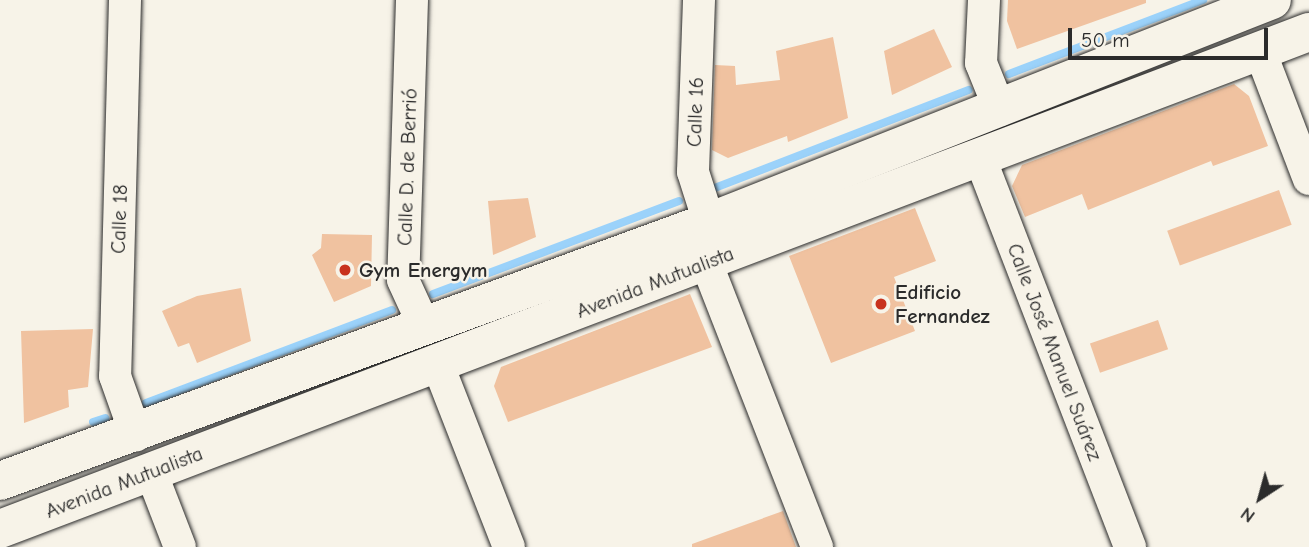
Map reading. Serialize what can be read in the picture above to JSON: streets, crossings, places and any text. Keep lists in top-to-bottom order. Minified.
{"streets":{"main road":["Avenida Mutualista"],"street":["Calle 16","Calle D. de Berrió","Calle 18","Calle José Manuel Suárez"]},"crossings":[["Calle 16","Avenida Mutualista"],["Calle D. de Berrió","Avenida Mutualista"],["Calle 18","Avenida Mutualista"],["Avenida Mutualista","Calle José Manuel Suárez"]],"places":["Gym Energym","Edificio Fernandez"],"scale_bar":"50 m","north":"bottom left"}
